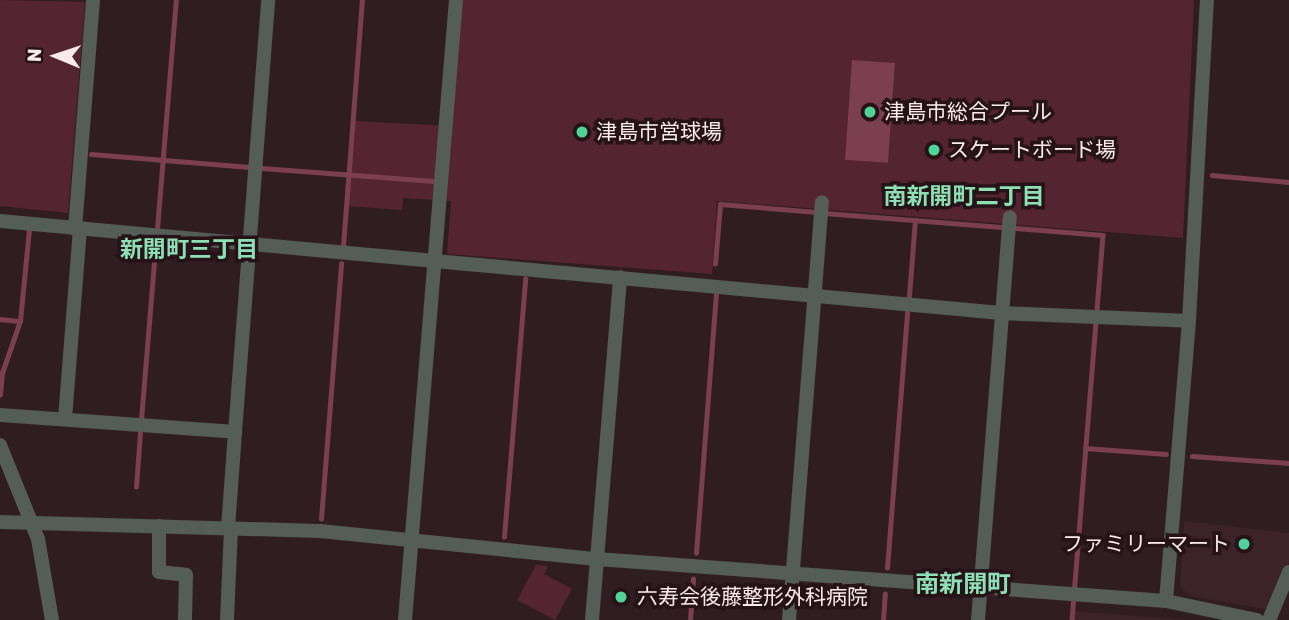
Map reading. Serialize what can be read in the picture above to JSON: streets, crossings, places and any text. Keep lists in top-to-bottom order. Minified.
{"districts":["南新開町二丁目","新開町三丁目","南新開町"],"places":["津島市総合プール","津島市営球場","スケートボード場","ファミリーマート","六寿会後藤整形外科病院"],"north":"left"}
